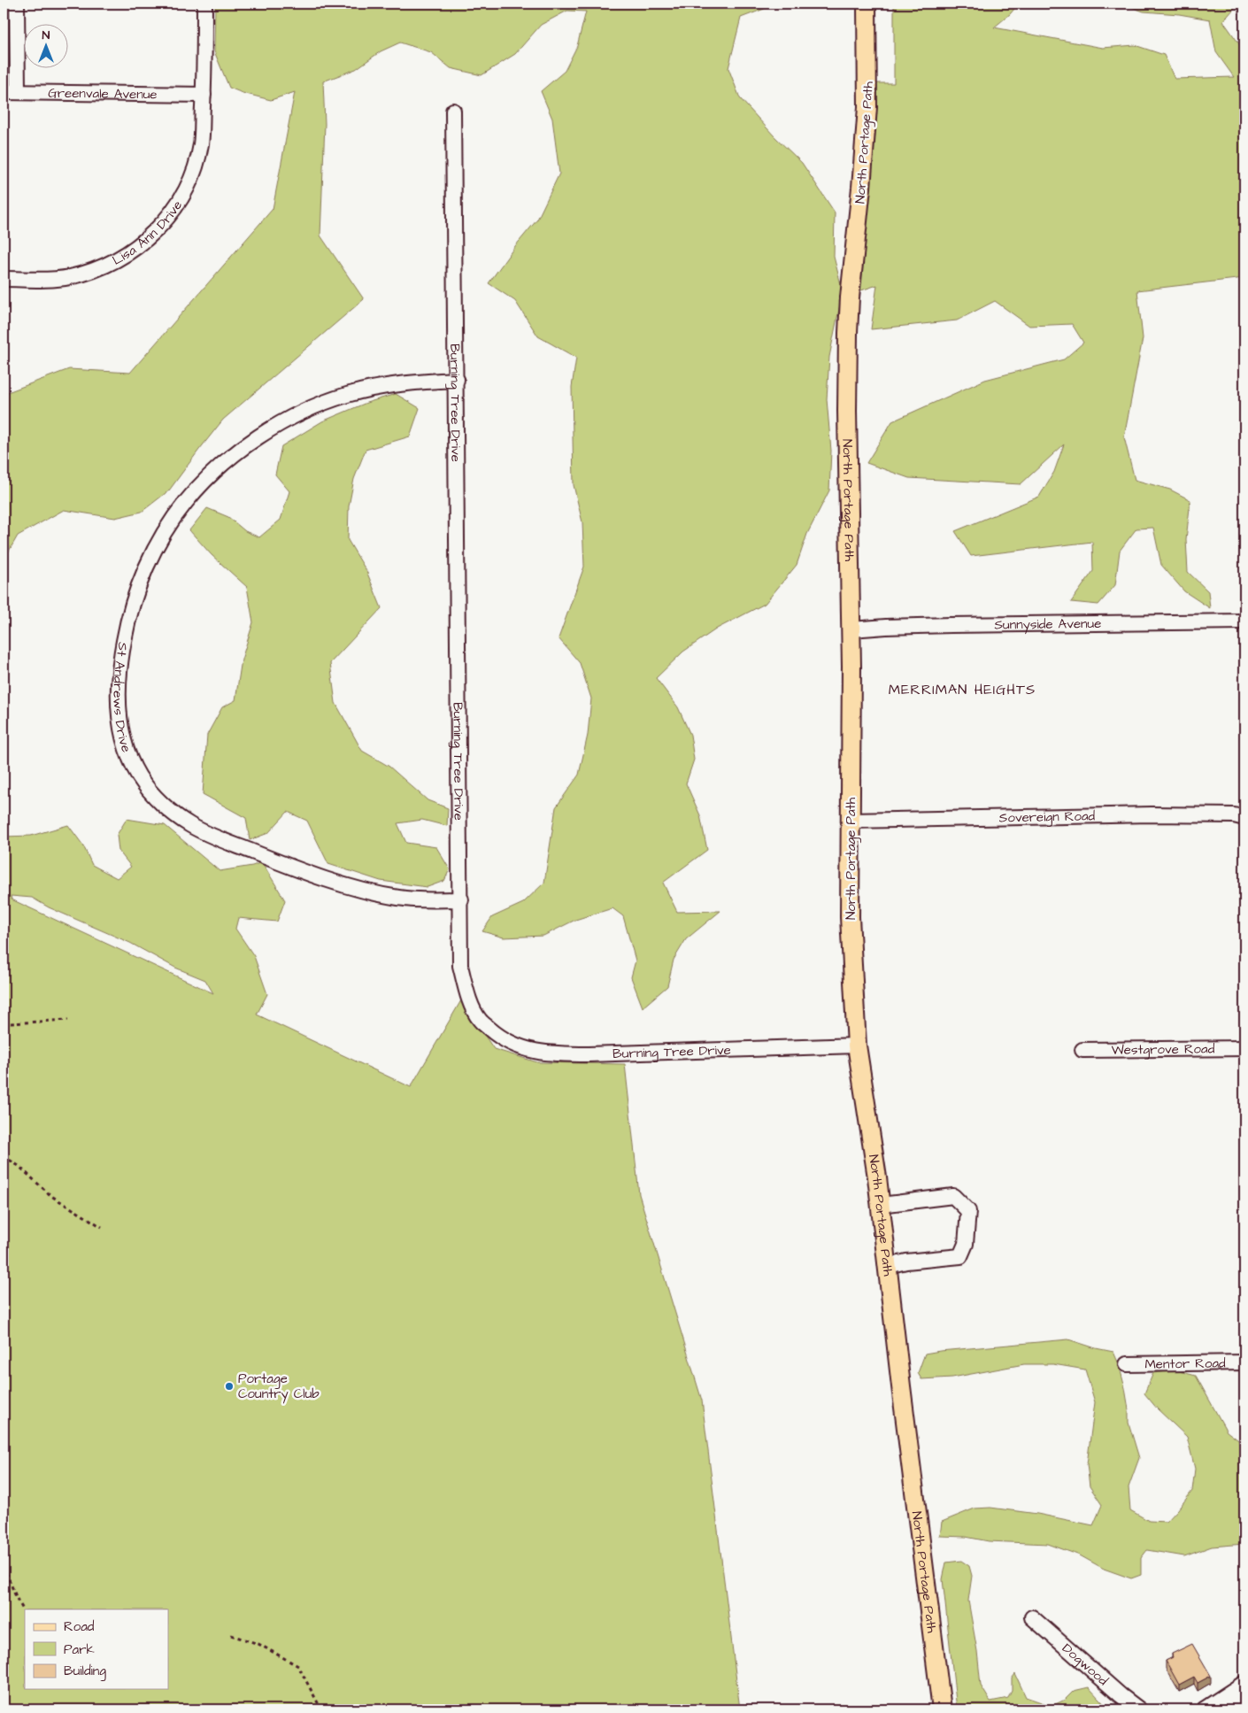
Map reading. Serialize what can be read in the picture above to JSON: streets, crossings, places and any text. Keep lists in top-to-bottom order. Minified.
{"streets":{"main road":["North Portage Path"],"street":["Greenvale Avenue","Lisa Ann Drive","Burning Tree Drive","Sunnyside Avenue","St Andrews Drive","Sovereign Road","Westgrove Road","Mentor Road","Dogwood"]},"crossings":[["Greenvale Avenue","Lisa Ann Drive"],["North Portage Path","Burning Tree Drive"],["North Portage Path","Sunnyside Avenue"],["North Portage Path","Sovereign Road"],["Burning Tree Drive","St Andrews Drive"]],"districts":["MERRIMAN HEIGHTS"],"places":["Portage Country Club"],"legend":["Road","Park","Building"],"north":"top"}
